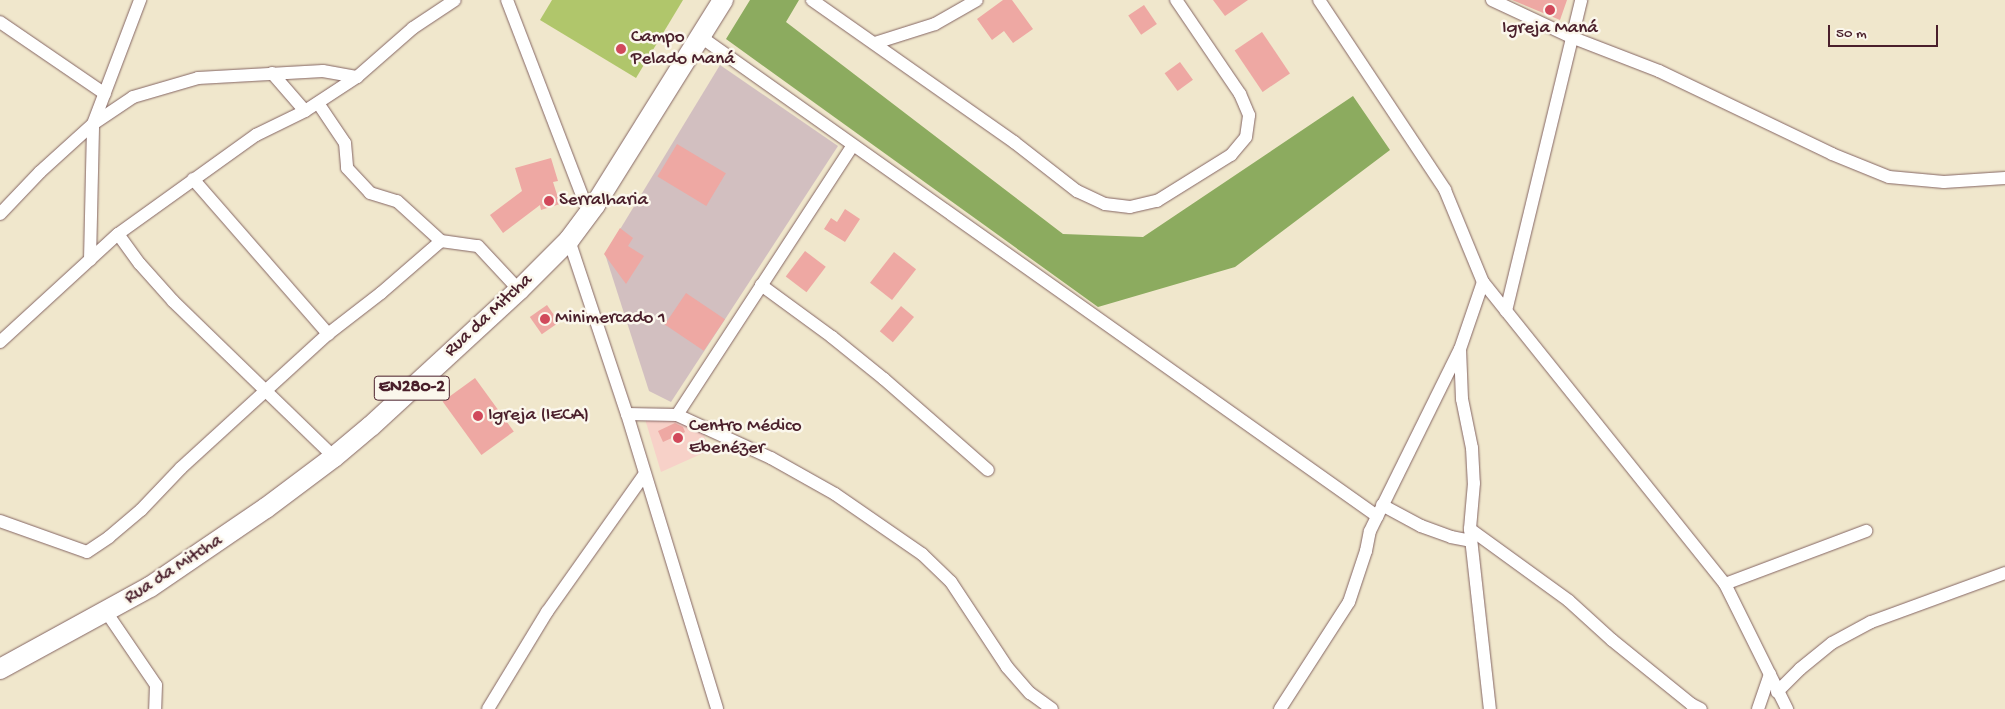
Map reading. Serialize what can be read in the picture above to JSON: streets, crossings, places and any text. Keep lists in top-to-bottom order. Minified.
{"streets":{"main road":["Rua da Mitcha","EN280-2"]},"places":["Igreja Maná","Campo Pelado Maná","Serralharia","Minimercado 1","Igreja (IECA)","Centro Médico Ebenézer"],"scale_bar":"50 m"}
